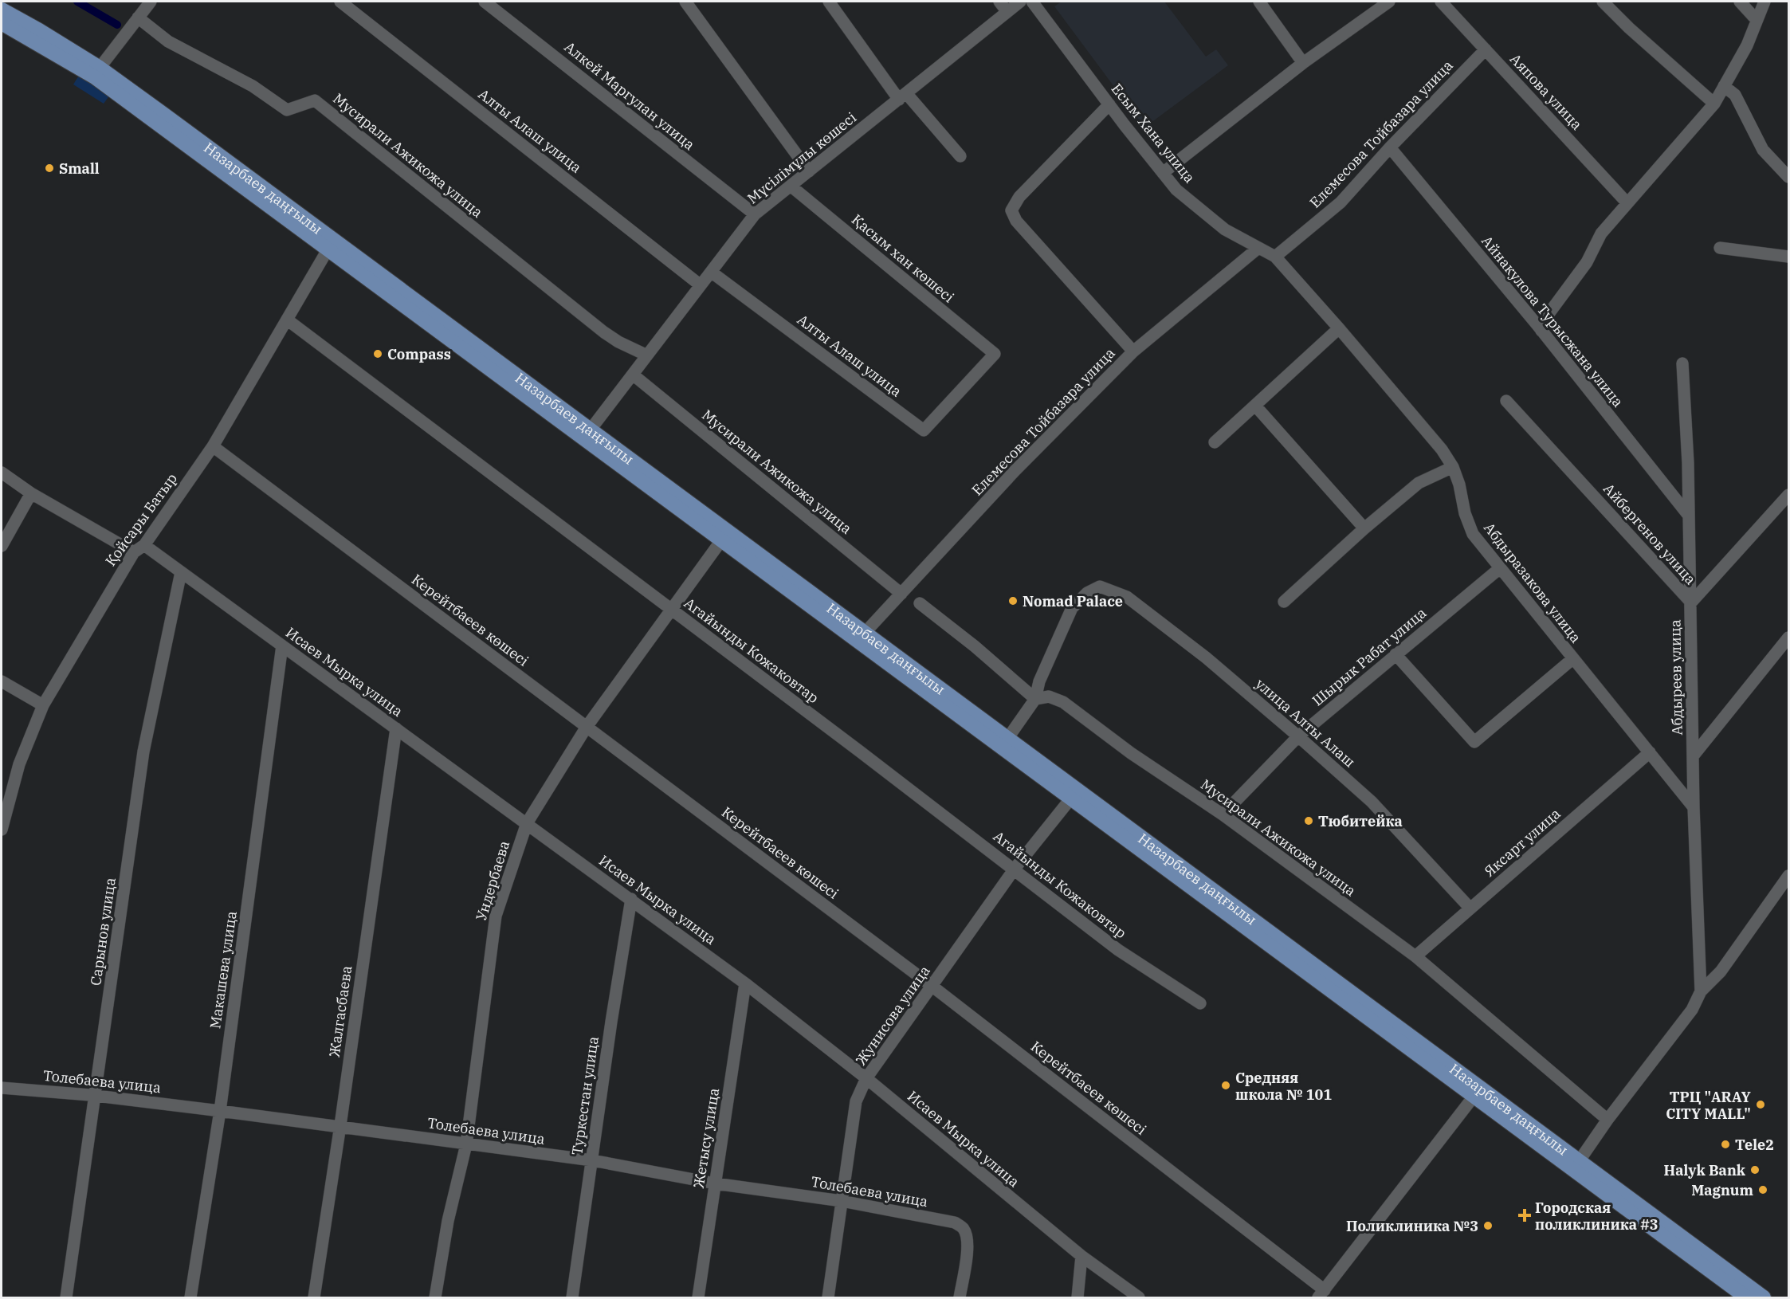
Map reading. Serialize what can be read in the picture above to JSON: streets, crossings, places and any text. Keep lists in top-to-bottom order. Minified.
{"streets":{"main road":["Назарбаев даңғылы"],"street":["Аяпова улица","Алкей Маргулан улица","Алты Алаш улица","Есым Хана улица","Елемесова Тойбазара улица","Мусирали Ажикожа улица","Мүсілімұлы көшесі","Қасым хан көшесі","Айнакулова Турысжана улица","Қойсары Батыр","Айбергенов улица","Абдыразакова улица","Керейтбаеев көшесі","Агайынды Кожаковтар","Шырык Рабат улица","Исаев Мырка улица","Абдыреев улица","улица Алты Алаш","Яксарт улица","Ундербаева","Сарынов улица","Макашева улица","Жалгасбаева","Жунисова улица","Толебаева улица","Туркестан улица","Жетысу улица"]},"crossings":[["Аяпова улица","Елемесова Тойбазара улица"],["Алкей Маргулан улица","Мүсілімұлы көшесі"],["Алты Алаш улица","Мүсілімұлы көшесі"],["Алты Алаш улица","Қасым хан көшесі"],["Есым Хана улица","Елемесова Тойбазара улица"],["Есым Хана улица","Абдыразакова улица"],["Елемесова Тойбазара улица","Мусирали Ажикожа улица"],["Елемесова Тойбазара улица","Назарбаев даңғылы"],["Елемесова Тойбазара улица","Айнакулова Турысжана улица"],["Елемесова Тойбазара улица","Абдыразакова улица"],["Мусирали Ажикожа улица","Мүсілімұлы көшесі"],["Мусирали Ажикожа улица","Шырык Рабат улица"],["Мусирали Ажикожа улица","улица Алты Алаш"],["Мусирали Ажикожа улица","Яксарт улица"],["Мүсілімұлы көшесі","Назарбаев даңғылы"],["Мүсілімұлы көшесі","Қасым хан көшесі"],["Назарбаев даңғылы","Қойсары Батыр"],["Назарбаев даңғылы","Ундербаева"],["Назарбаев даңғылы","Жунисова улица"],["Айнакулова Турысжана улица","Абдыреев улица"],["Қойсары Батыр","Керейтбаеев көшесі"],["Қойсары Батыр","Агайынды Кожаковтар"],["Қойсары Батыр","Исаев Мырка улица"],["Айбергенов улица","Абдыреев улица"],["Абдыразакова улица","Шырык Рабат улица"],["Абдыразакова улица","Абдыреев улица"],["Абдыразакова улица","Яксарт улица"],["Керейтбаеев көшесі","Ундербаева"],["Керейтбаеев көшесі","Жунисова улица"],["Агайынды Кожаковтар","Ундербаева"],["Агайынды Кожаковтар","Жунисова улица"],["Шырык Рабат улица","улица Алты Алаш"],["Исаев Мырка улица","Ундербаева"],["Исаев Мырка улица","Сарынов улица"],["Исаев Мырка улица","Макашева улица"],["Исаев Мырка улица","Жалгасбаева"],["Исаев Мырка улица","Жунисова улица"],["Исаев Мырка улица","Туркестан улица"],["Исаев Мырка улица","Жетысу улица"],["улица Алты Алаш","Яксарт улица"],["Ундербаева","Толебаева улица"],["Сарынов улица","Толебаева улица"],["Макашева улица","Толебаева улица"],["Жалгасбаева","Толебаева улица"],["Жунисова улица","Толебаева улица"],["Толебаева улица","Туркестан улица"],["Толебаева улица","Жетысу улица"]],"places":{"other":["Small","Compass","Nomad Palace","Тюбитейка","Средняя школа № 101","ТРЦ \"ARAY CITY MALL\"","Tele2","Halyk Bank","Magnum","Поликлиника №3"],"health":["Городская поликлиника #3"]}}
